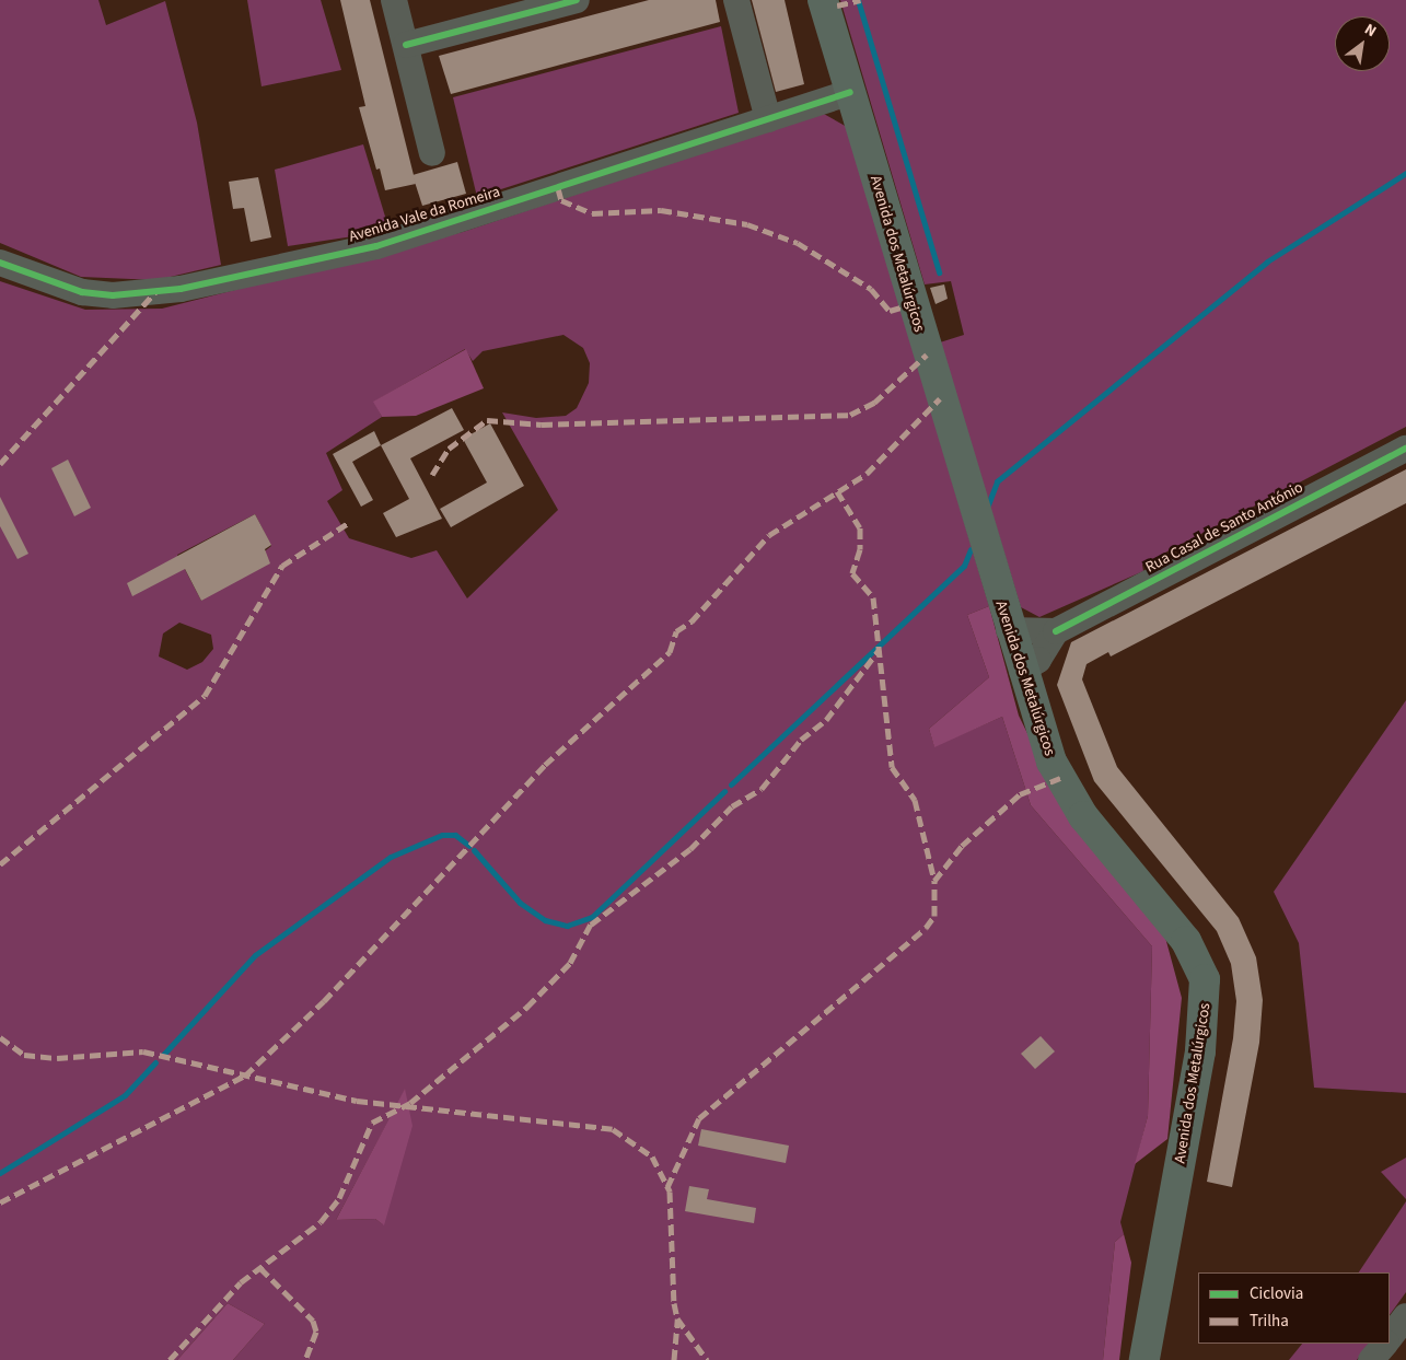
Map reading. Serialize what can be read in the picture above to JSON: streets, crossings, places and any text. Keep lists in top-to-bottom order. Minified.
{"streets":{"main road":["Avenida dos Metalúrgicos"],"street":["Avenida Vale da Romeira","Rua Casal de Santo António"]},"crossings":[["Avenida Vale da Romeira","Avenida dos Metalúrgicos"],["Avenida dos Metalúrgicos","Rua Casal de Santo António"]],"legend":["Ciclovia","Trilha"],"north":"top right"}
